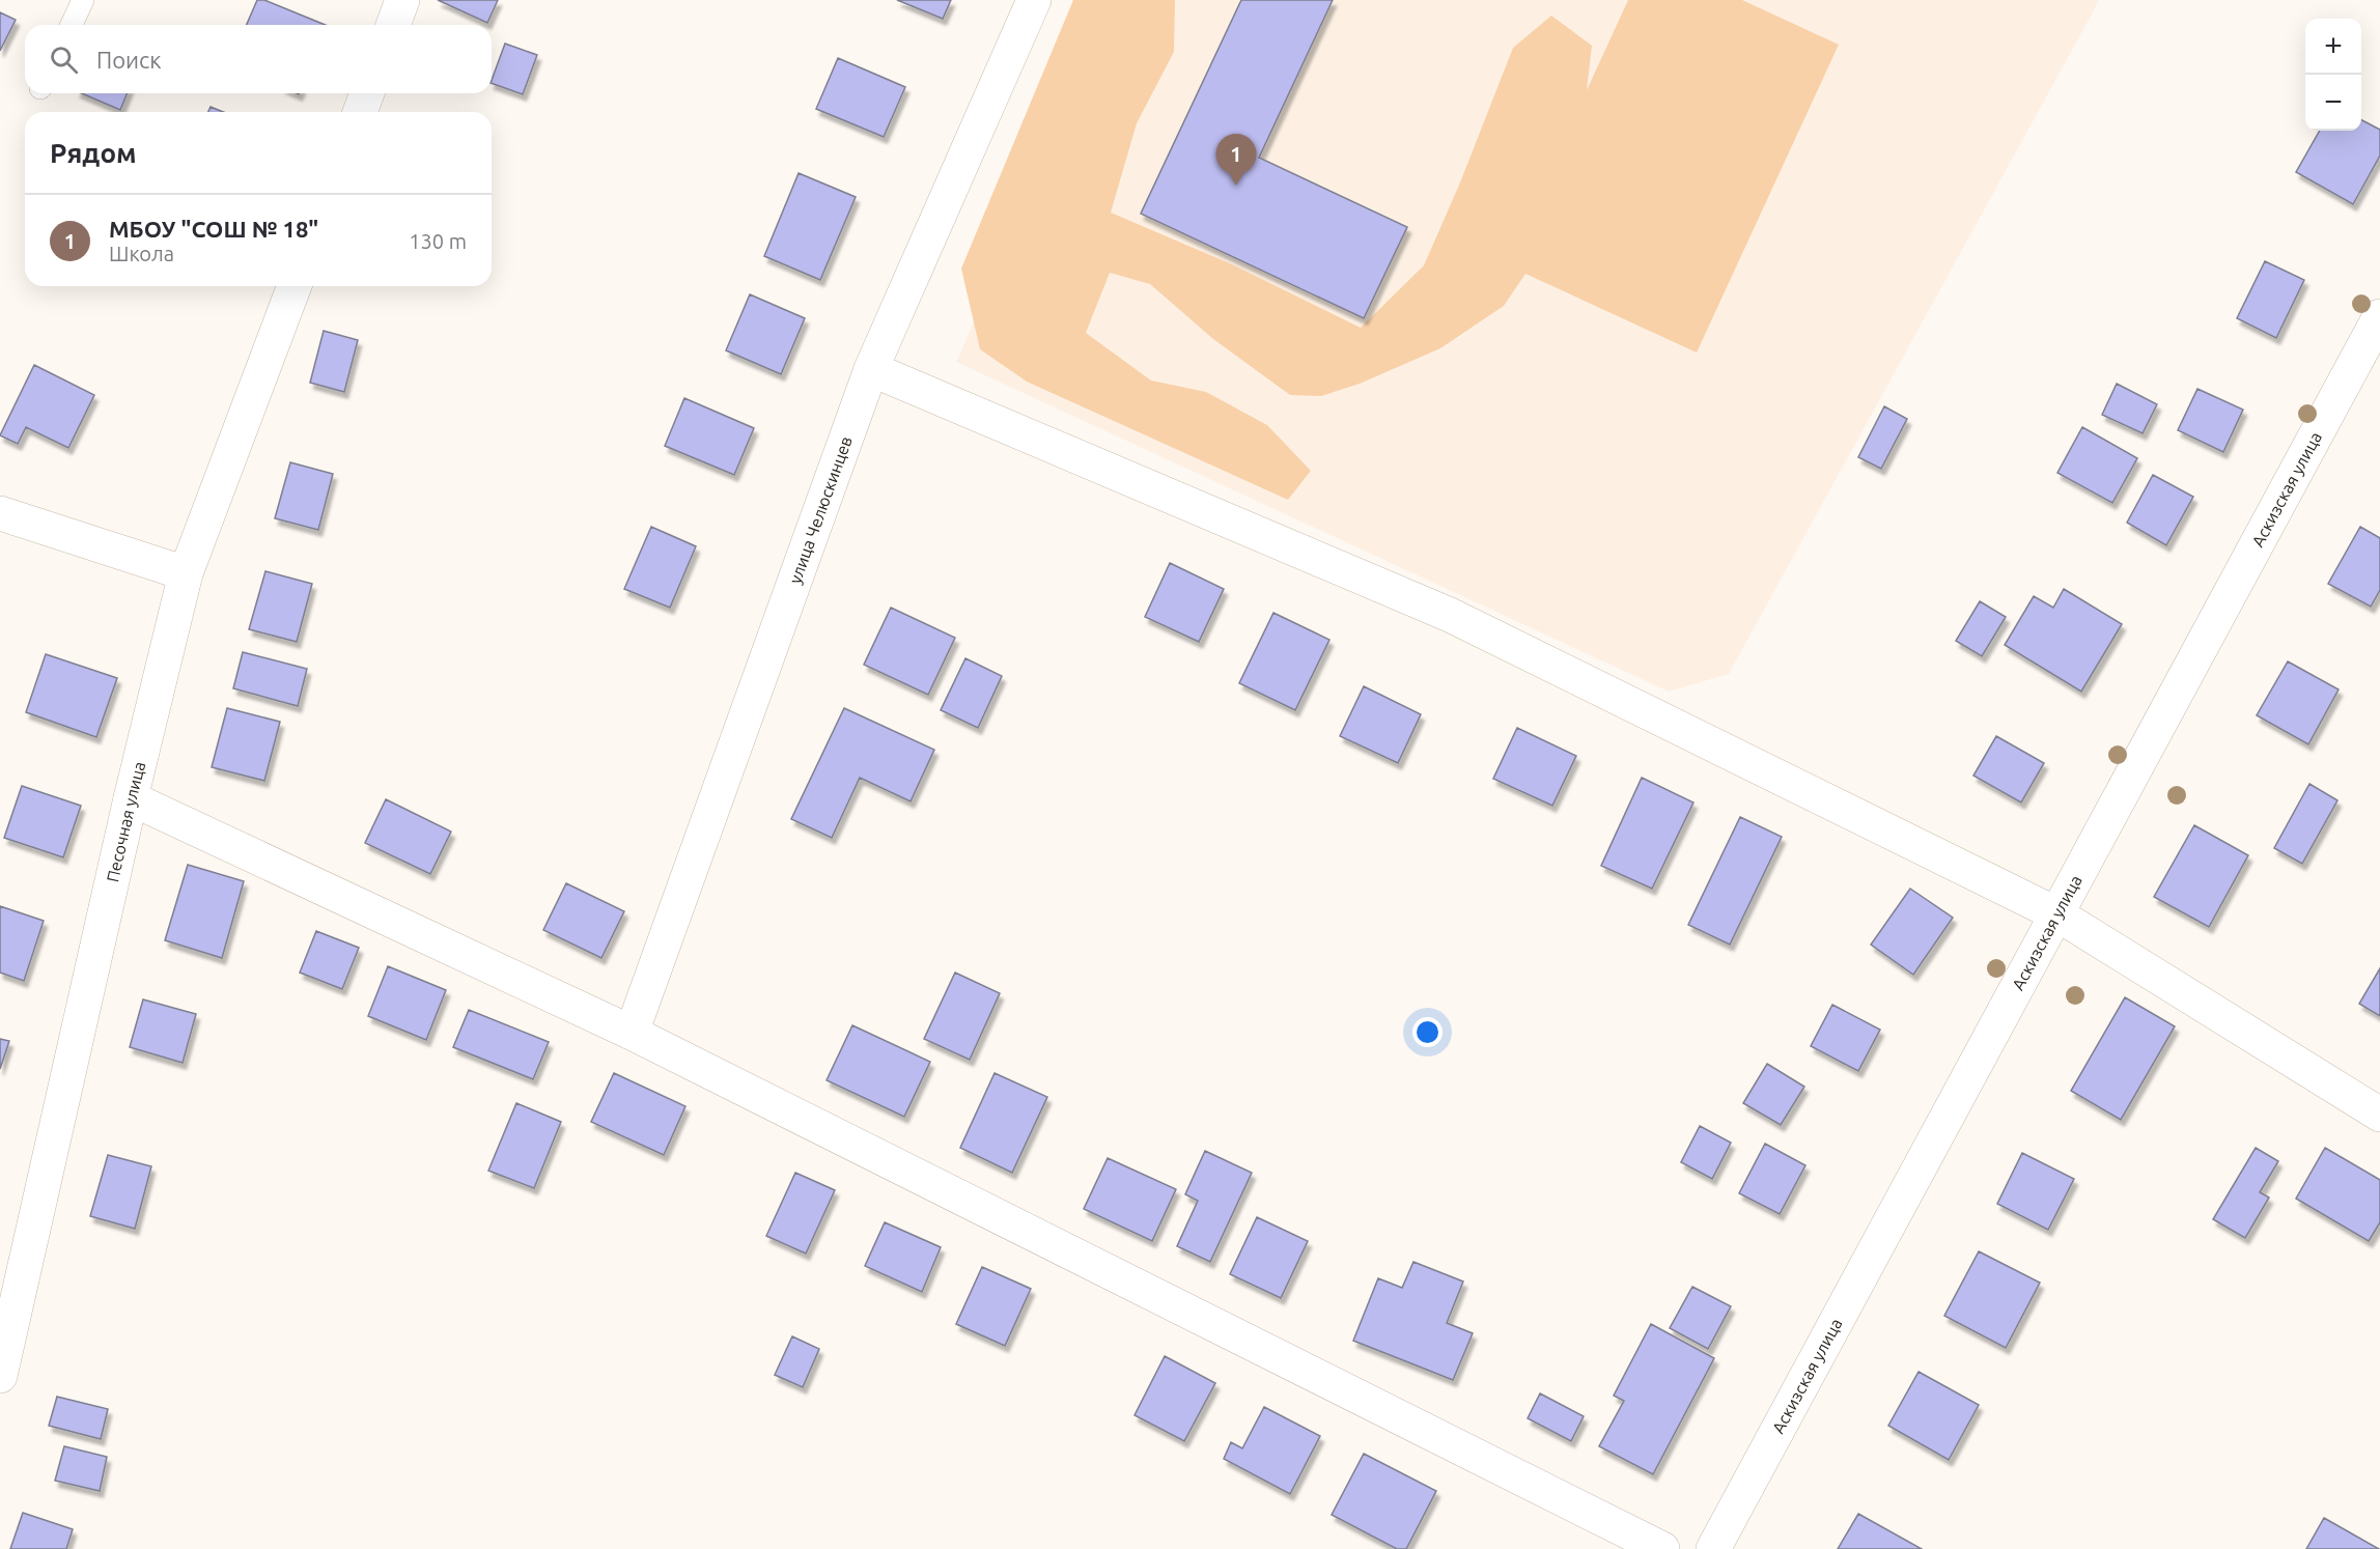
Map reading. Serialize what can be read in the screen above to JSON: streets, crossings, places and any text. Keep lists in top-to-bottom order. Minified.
{"streets":{"street":["Аскизская улица","улица Челюскинцев","Песочная улица"]},"page":{"map_buttons":["+","−"],"search":"Поиск","heading":"Рядом","pins":"1","list":[{"mark":"1","name":"МБОУ \"СОШ № 18\"","note":"Школа","value":"130 m"}]}}
